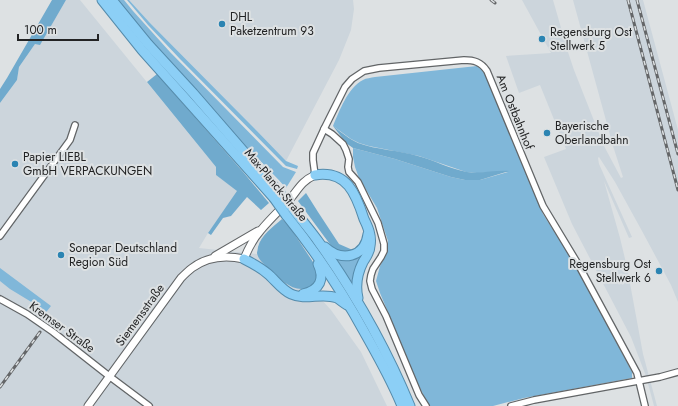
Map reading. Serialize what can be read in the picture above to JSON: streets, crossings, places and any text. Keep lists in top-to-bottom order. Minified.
{"streets":{"highway":["Max-Planck-Straße"],"street":["Am Ostbahnhof","Siemensstraße","Kremser Straße"]},"crossings":[["Siemensstraße","Kremser Straße"]],"places":["DHL Paketzentrum 93","Regensburg Ost Stellwerk 5","Bayerische Oberlandbahn","Papier LIEBL GmbH VERPACKUNGEN","Sonepar Deutschland Region Süd","Regensburg Ost Stellwerk 6"],"scale_bar":"100 m"}
